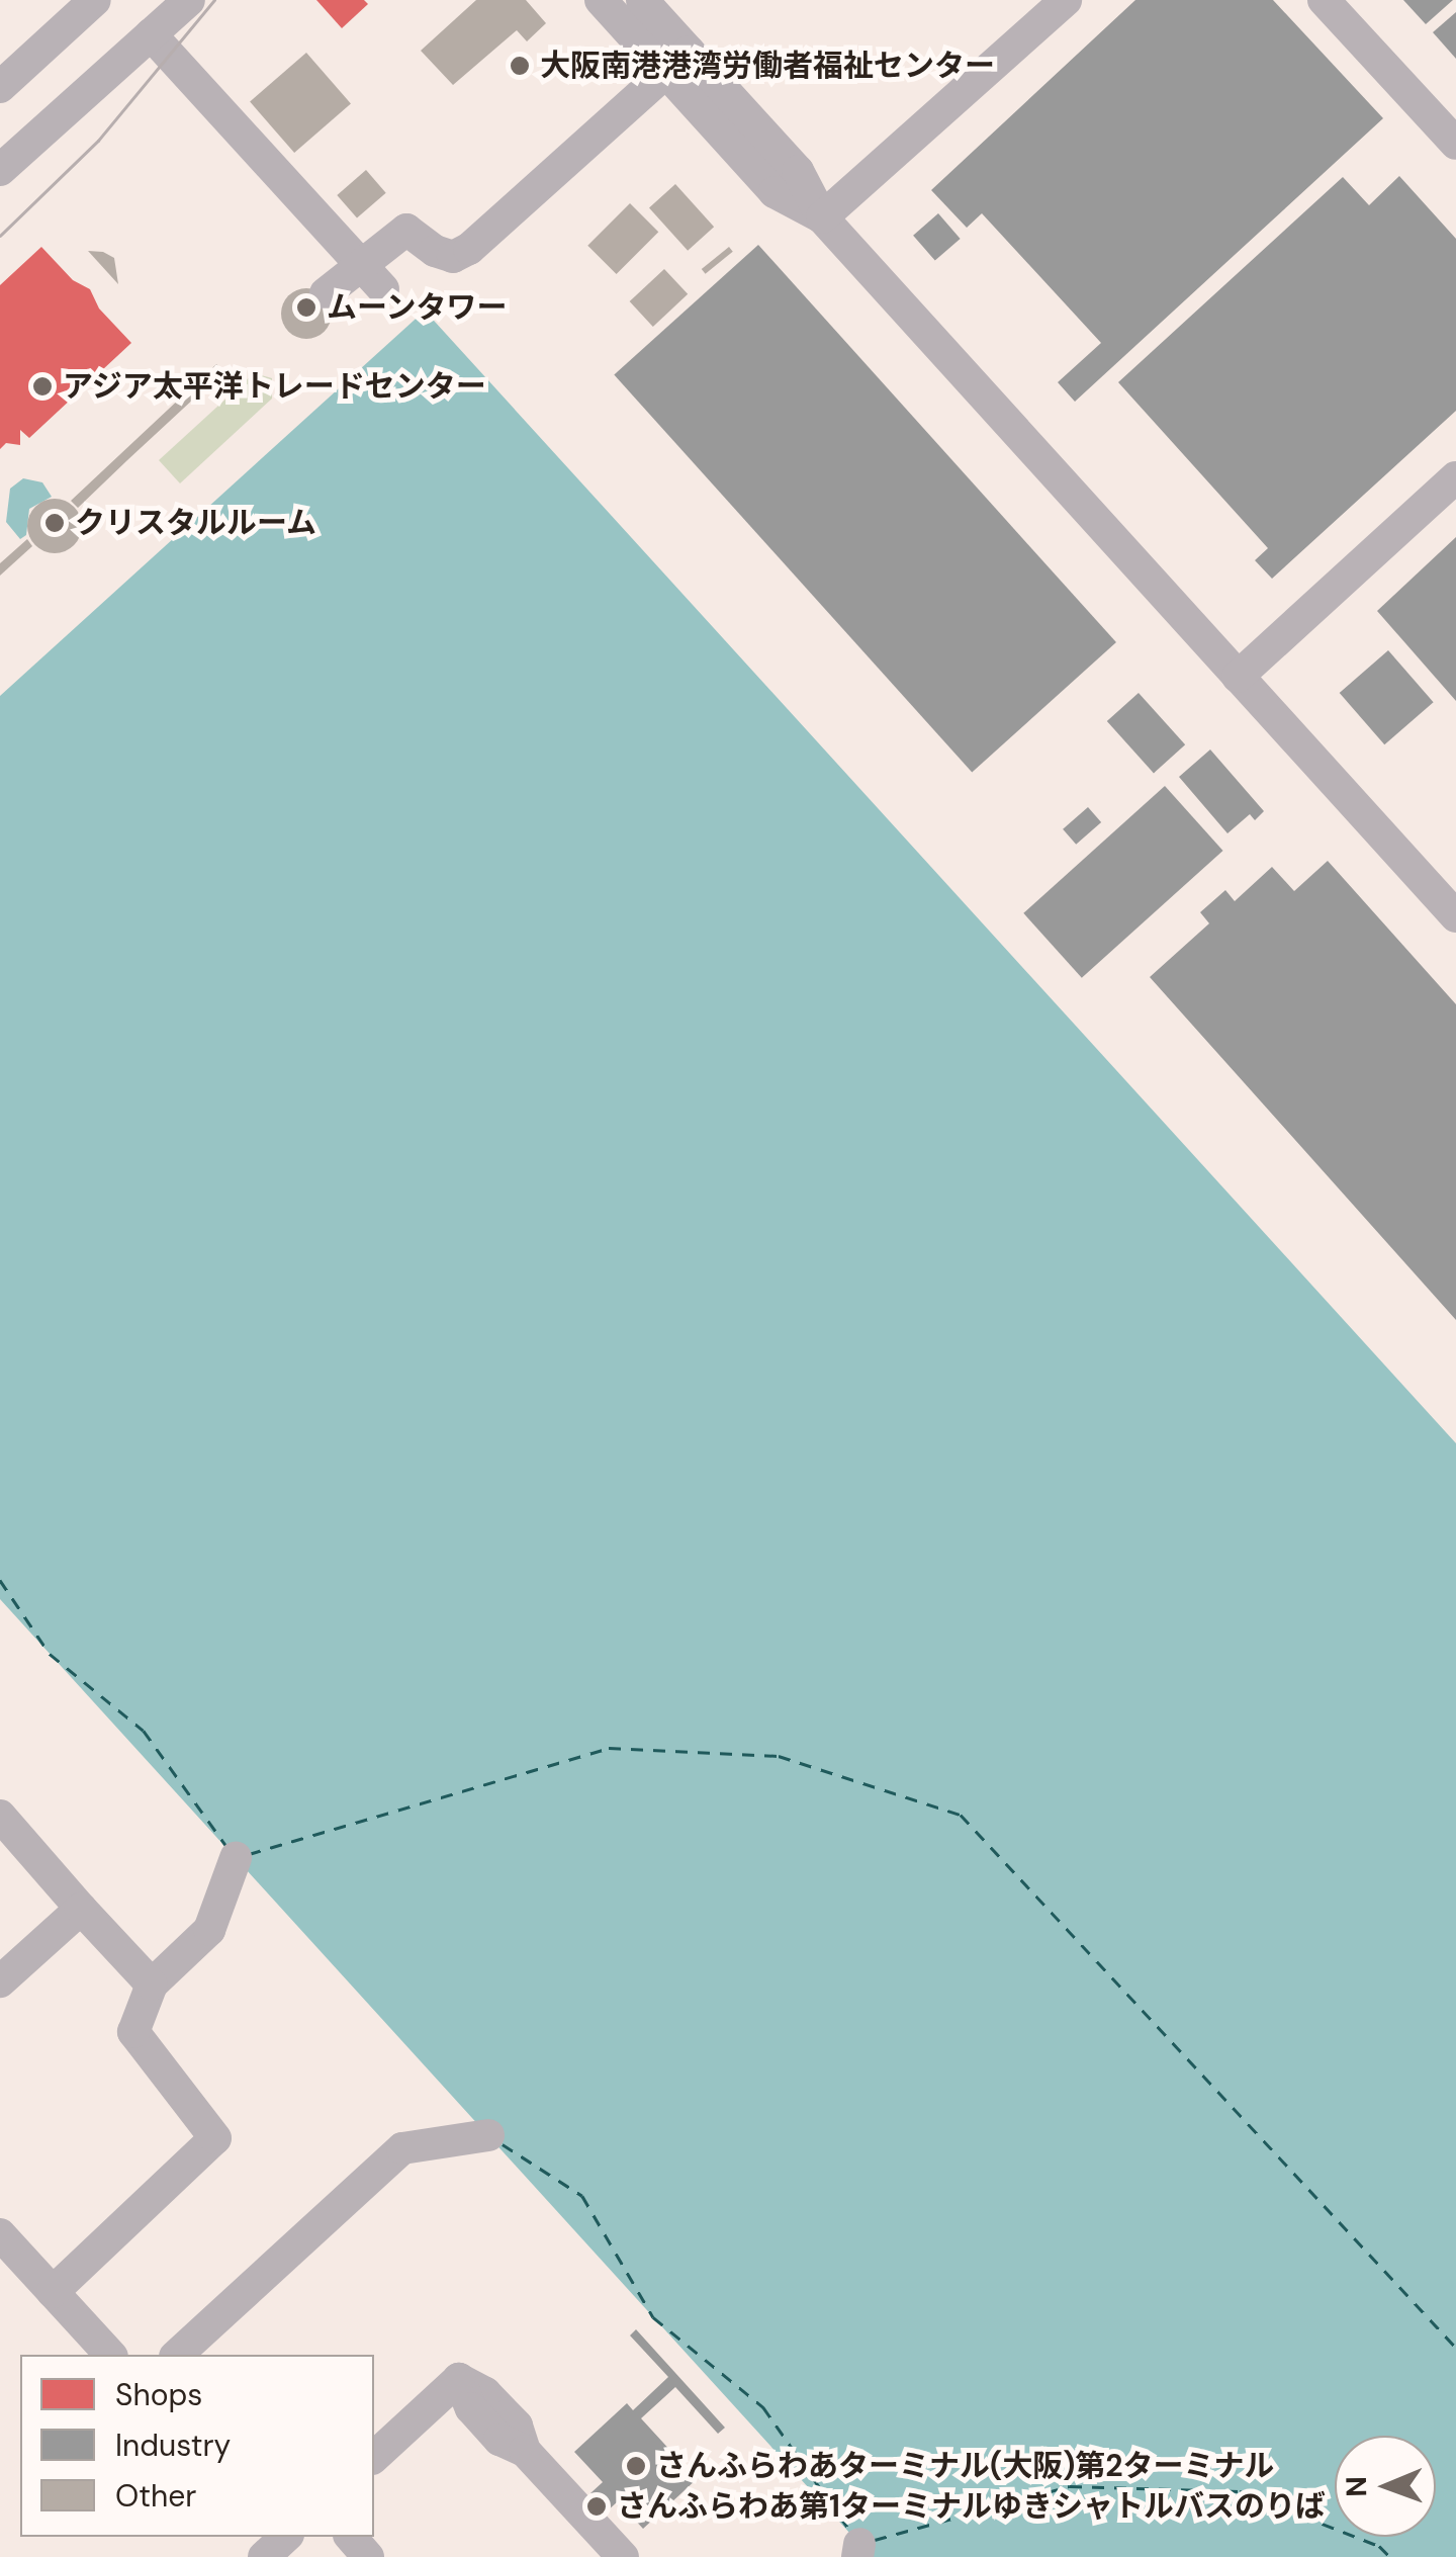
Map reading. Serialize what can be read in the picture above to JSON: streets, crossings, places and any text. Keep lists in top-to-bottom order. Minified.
{"places":["大阪南港港湾労働者福祉センター","ムーンタワー","アジア太平洋トレードセンター","クリスタルルーム","さんふらわあターミナル(大阪)第2ターミナル","さんふらわあ第1ターミナルゆきシャトルバスのりば"],"legend":["Shops","Industry","Other"],"north":"left"}
